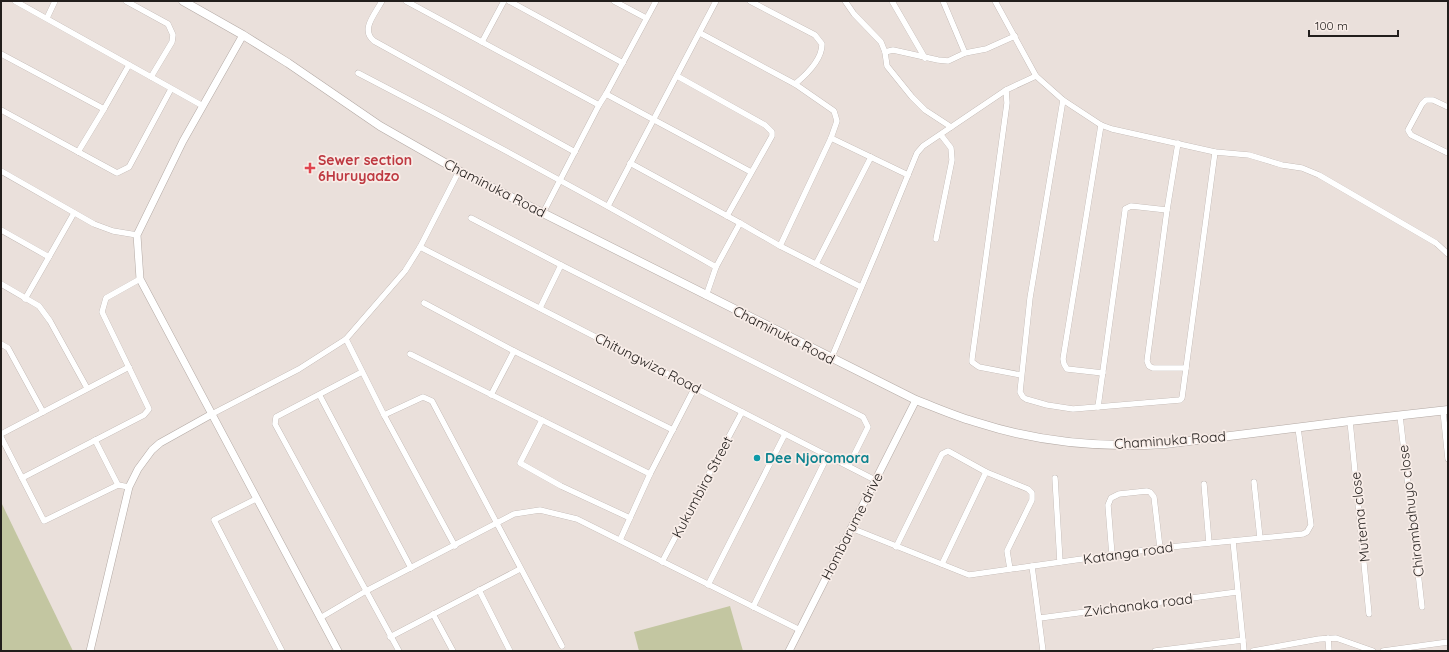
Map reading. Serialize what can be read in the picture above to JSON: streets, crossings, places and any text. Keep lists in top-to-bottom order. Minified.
{"streets":{"main road":["Chaminuka Road"],"street":["Chitungwiza Road","Kukumbira Street","Chirambahuyo close","Mutema close","Hombarume drive","Katanga road","Zvichanaka road"]},"crossings":[["Chaminuka Road","Chirambahuyo close"],["Chaminuka Road","Mutema close"],["Chaminuka Road","Hombarume drive"],["Chaminuka Road","Katanga road"],["Chitungwiza Road","Kukumbira Street"],["Chitungwiza Road","Hombarume drive"],["Hombarume drive","Katanga road"]],"places":{"health":["Sewer section 6Huruyadzo"],"other":["Dee Njoromora"]},"scale_bar":"100 m"}
